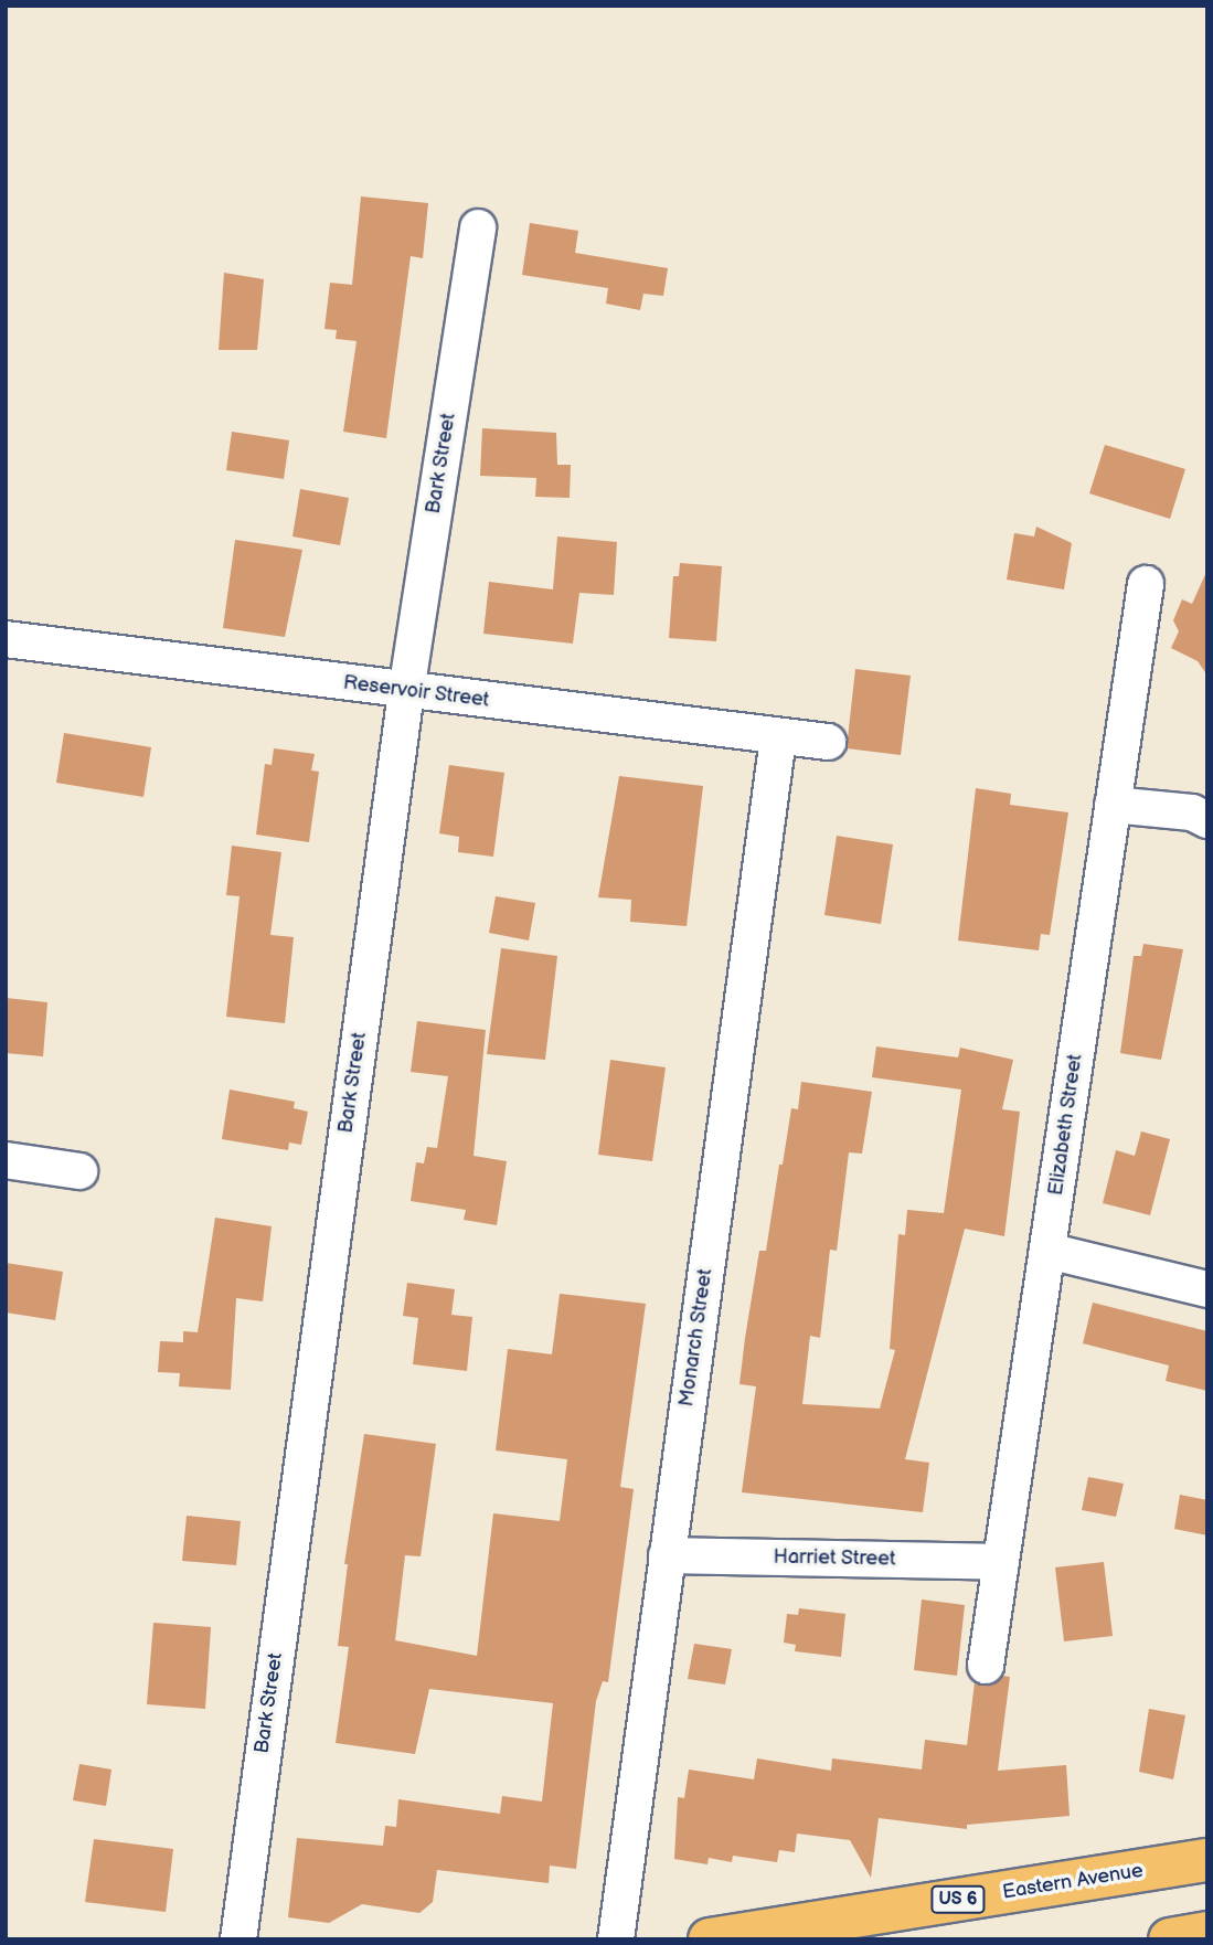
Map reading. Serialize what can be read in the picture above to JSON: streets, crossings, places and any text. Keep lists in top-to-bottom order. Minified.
{"streets":{"main road":["Eastern Avenue","US 6"],"street":["Bark Street","Reservoir Street","Elizabeth Street","Monarch Street","Harriet Street"]},"crossings":[["Bark Street","Reservoir Street"],["Reservoir Street","Monarch Street"],["Elizabeth Street","Harriet Street"],["Monarch Street","Harriet Street"]]}
